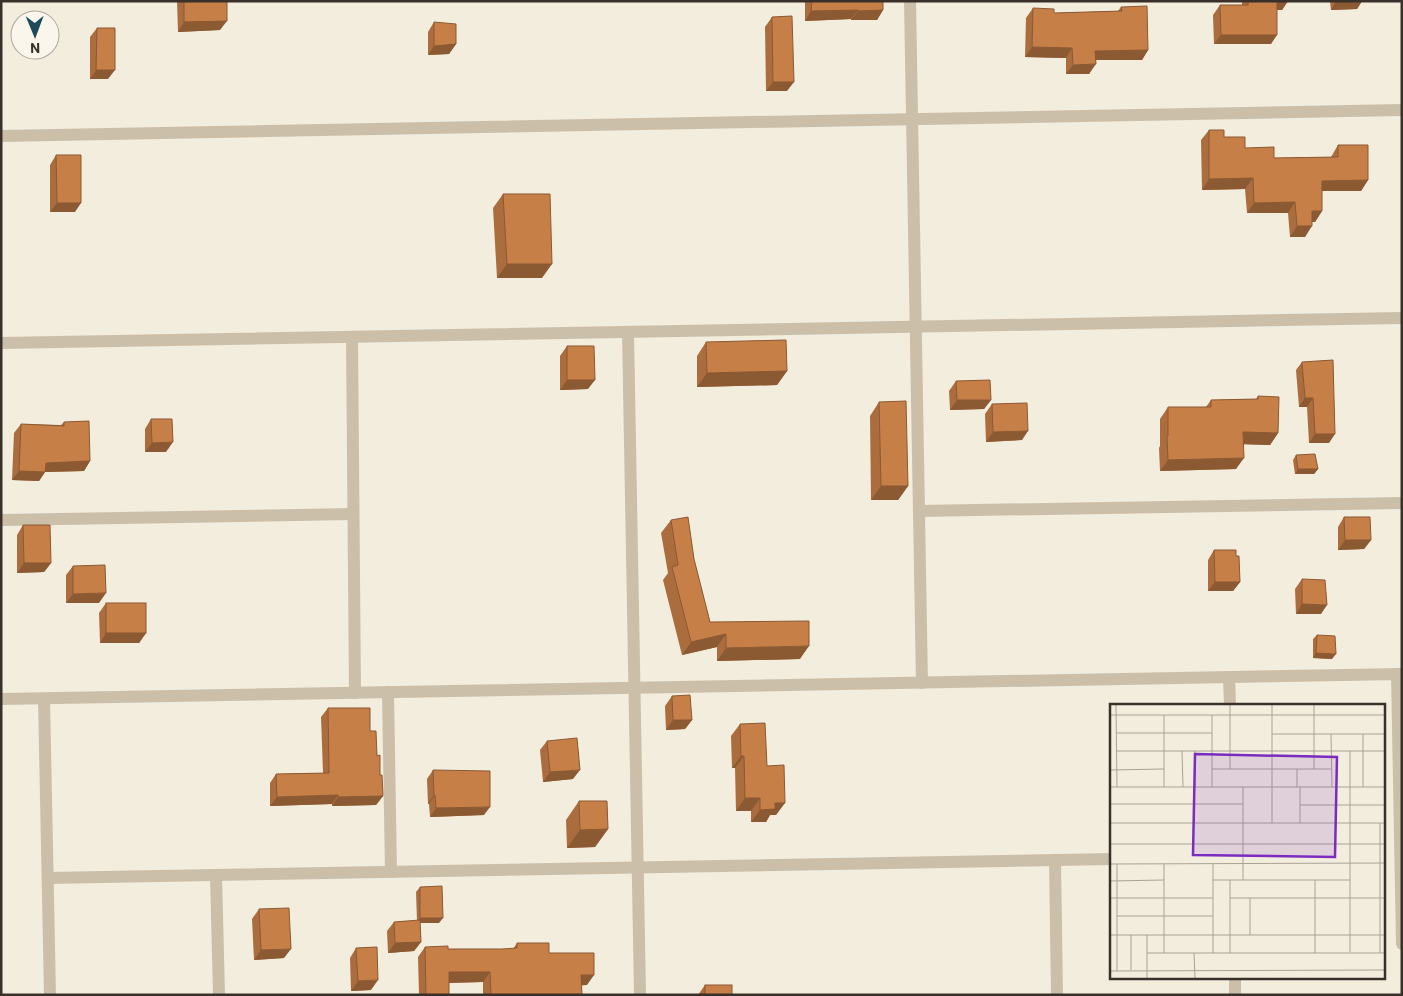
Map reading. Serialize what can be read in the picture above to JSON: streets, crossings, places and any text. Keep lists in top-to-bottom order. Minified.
{"north":"bottom"}
